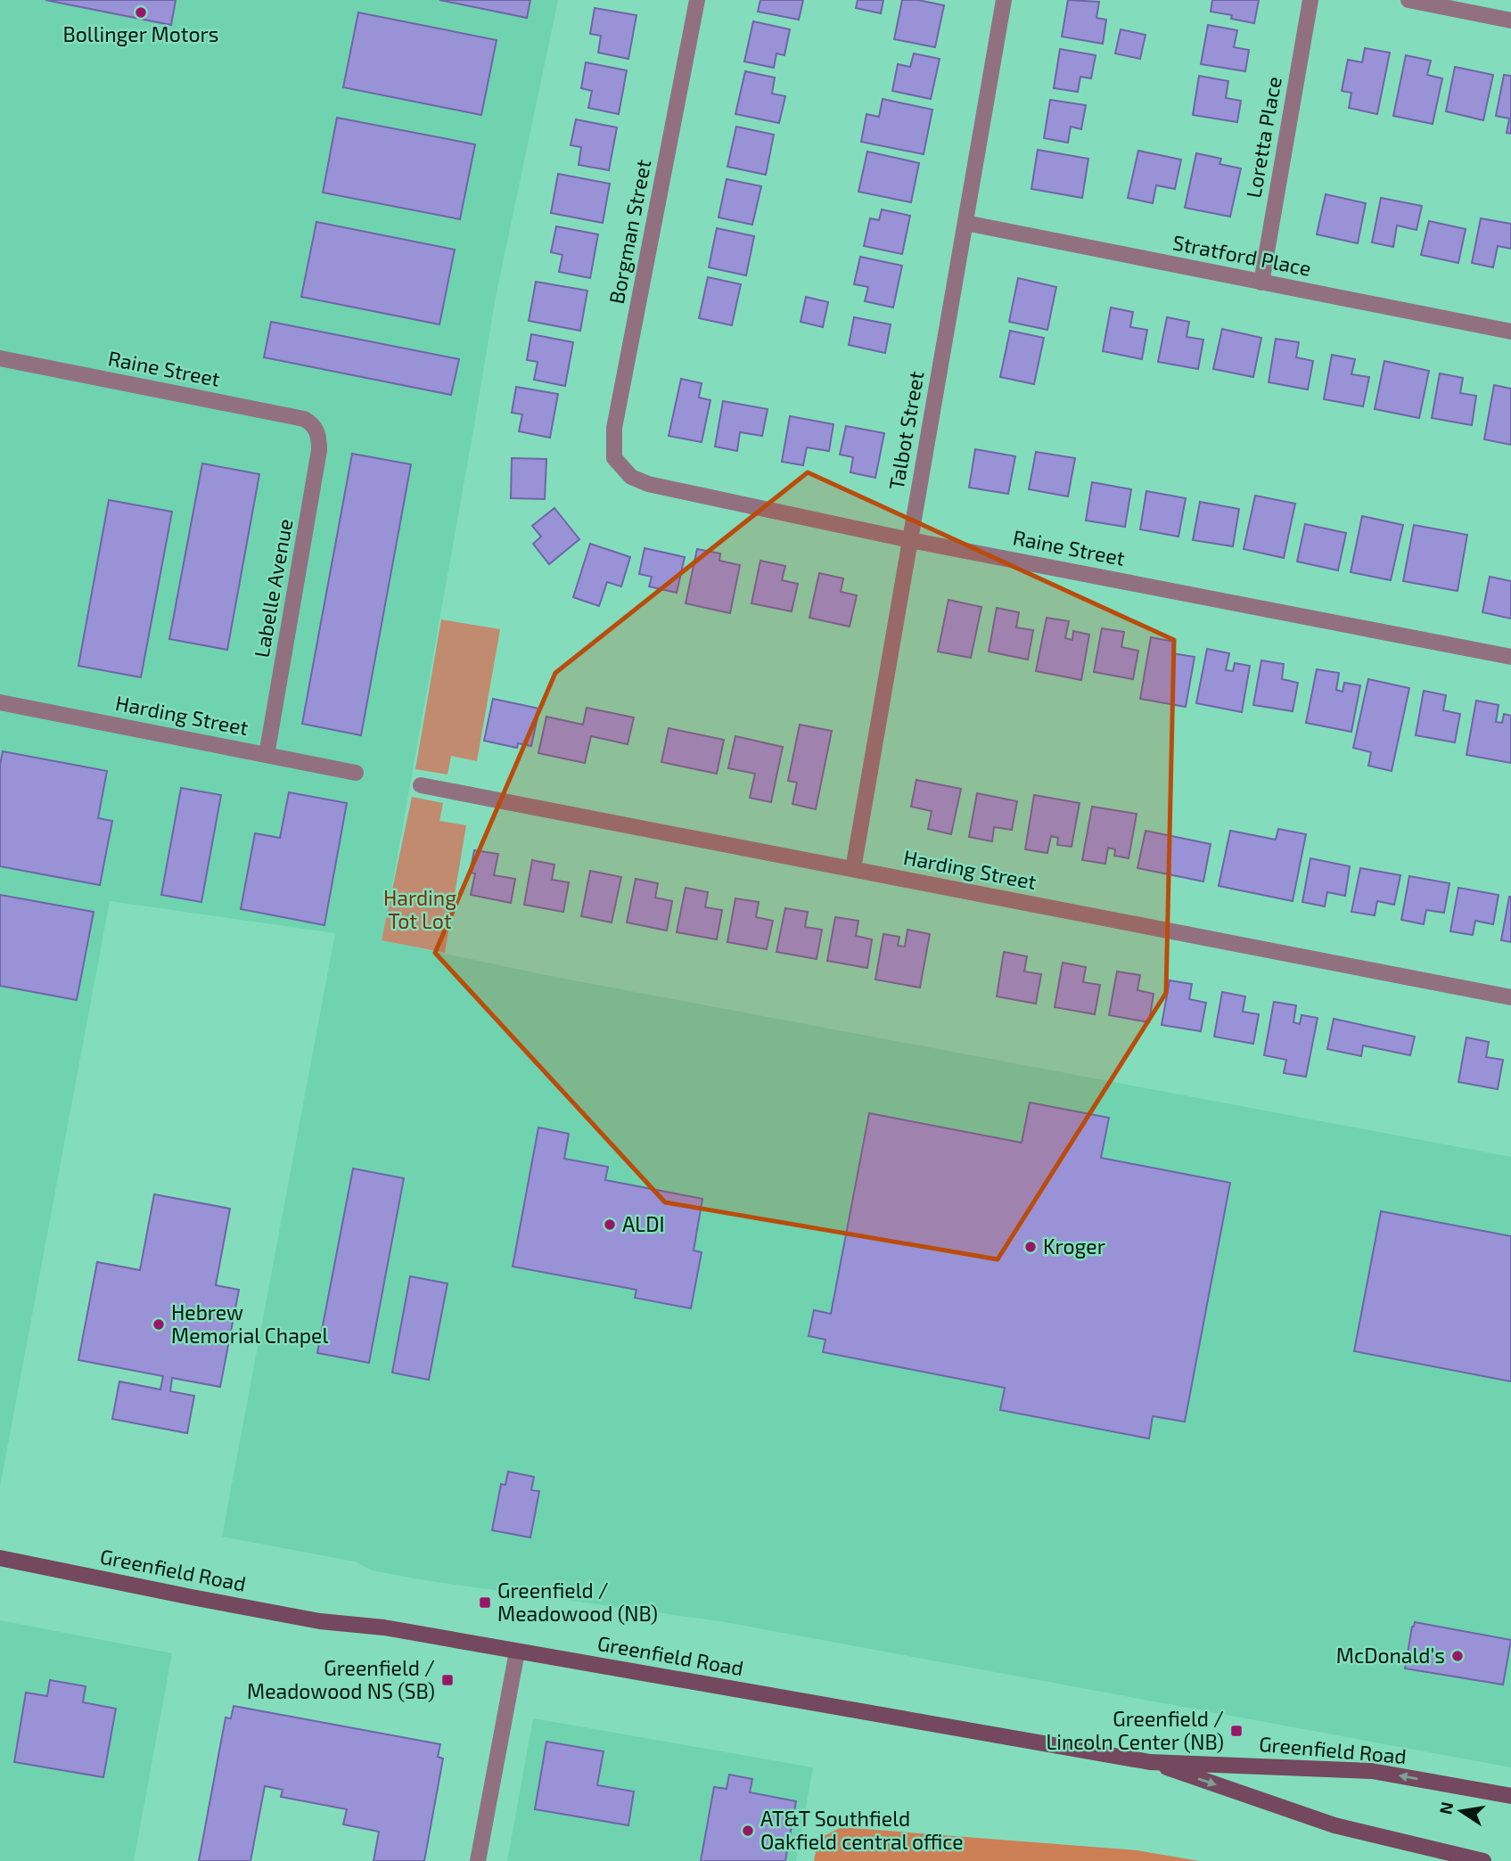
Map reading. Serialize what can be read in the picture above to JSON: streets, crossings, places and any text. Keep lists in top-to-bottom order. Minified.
{"streets":{"main road":["Greenfield Road"],"street":["Loretta Place","Borgman Street","Stratford Place","Raine Street","Talbot Street","Labelle Avenue","Harding Street"]},"crossings":[["Loretta Place","Stratford Place"],["Borgman Street","Raine Street"],["Stratford Place","Talbot Street"],["Raine Street","Talbot Street"],["Raine Street","Labelle Avenue"],["Talbot Street","Harding Street"],["Labelle Avenue","Harding Street"]],"parks":["Harding Tot Lot"],"places":{"other":["Bollinger Motors","ALDI","Kroger","Hebrew Memorial Chapel","McDonald's","AT&T Southfield Oakfield central office"],"transit":["Greenfield / Meadowood (NB)","Greenfield / Meadowood NS (SB)","Greenfield / Lincoln Center (NB)"]},"north":"left"}
